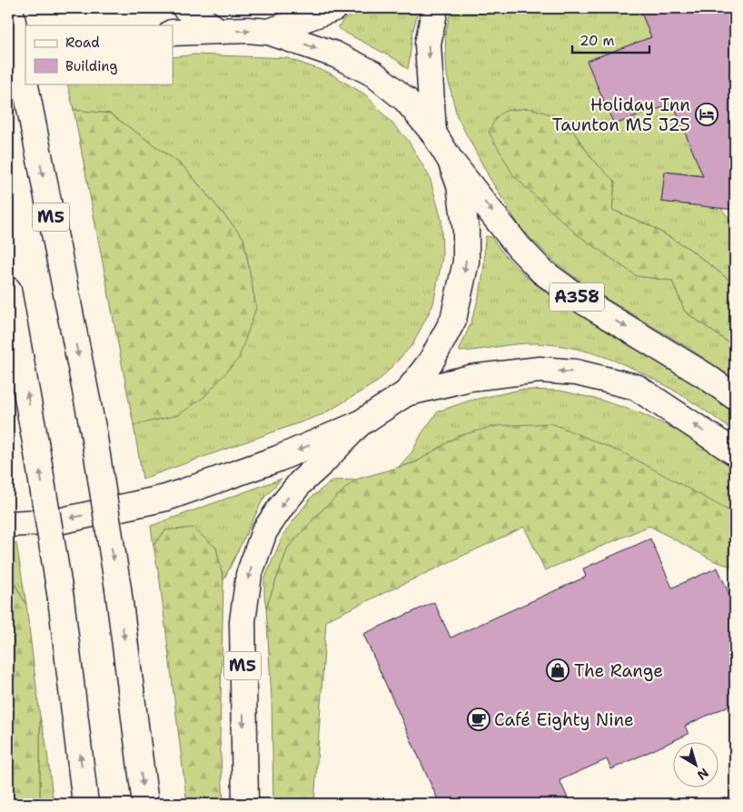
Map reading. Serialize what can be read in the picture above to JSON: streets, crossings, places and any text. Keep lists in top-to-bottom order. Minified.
{"streets":{"main road":["M5","A358"]},"places":{"hotel":["Holiday Inn Taunton M5 J25"],"shop":["The Range"],"cafe":["Café Eighty Nine"]},"legend":["Road","Building"],"scale_bar":"20 m","north":"bottom right"}
